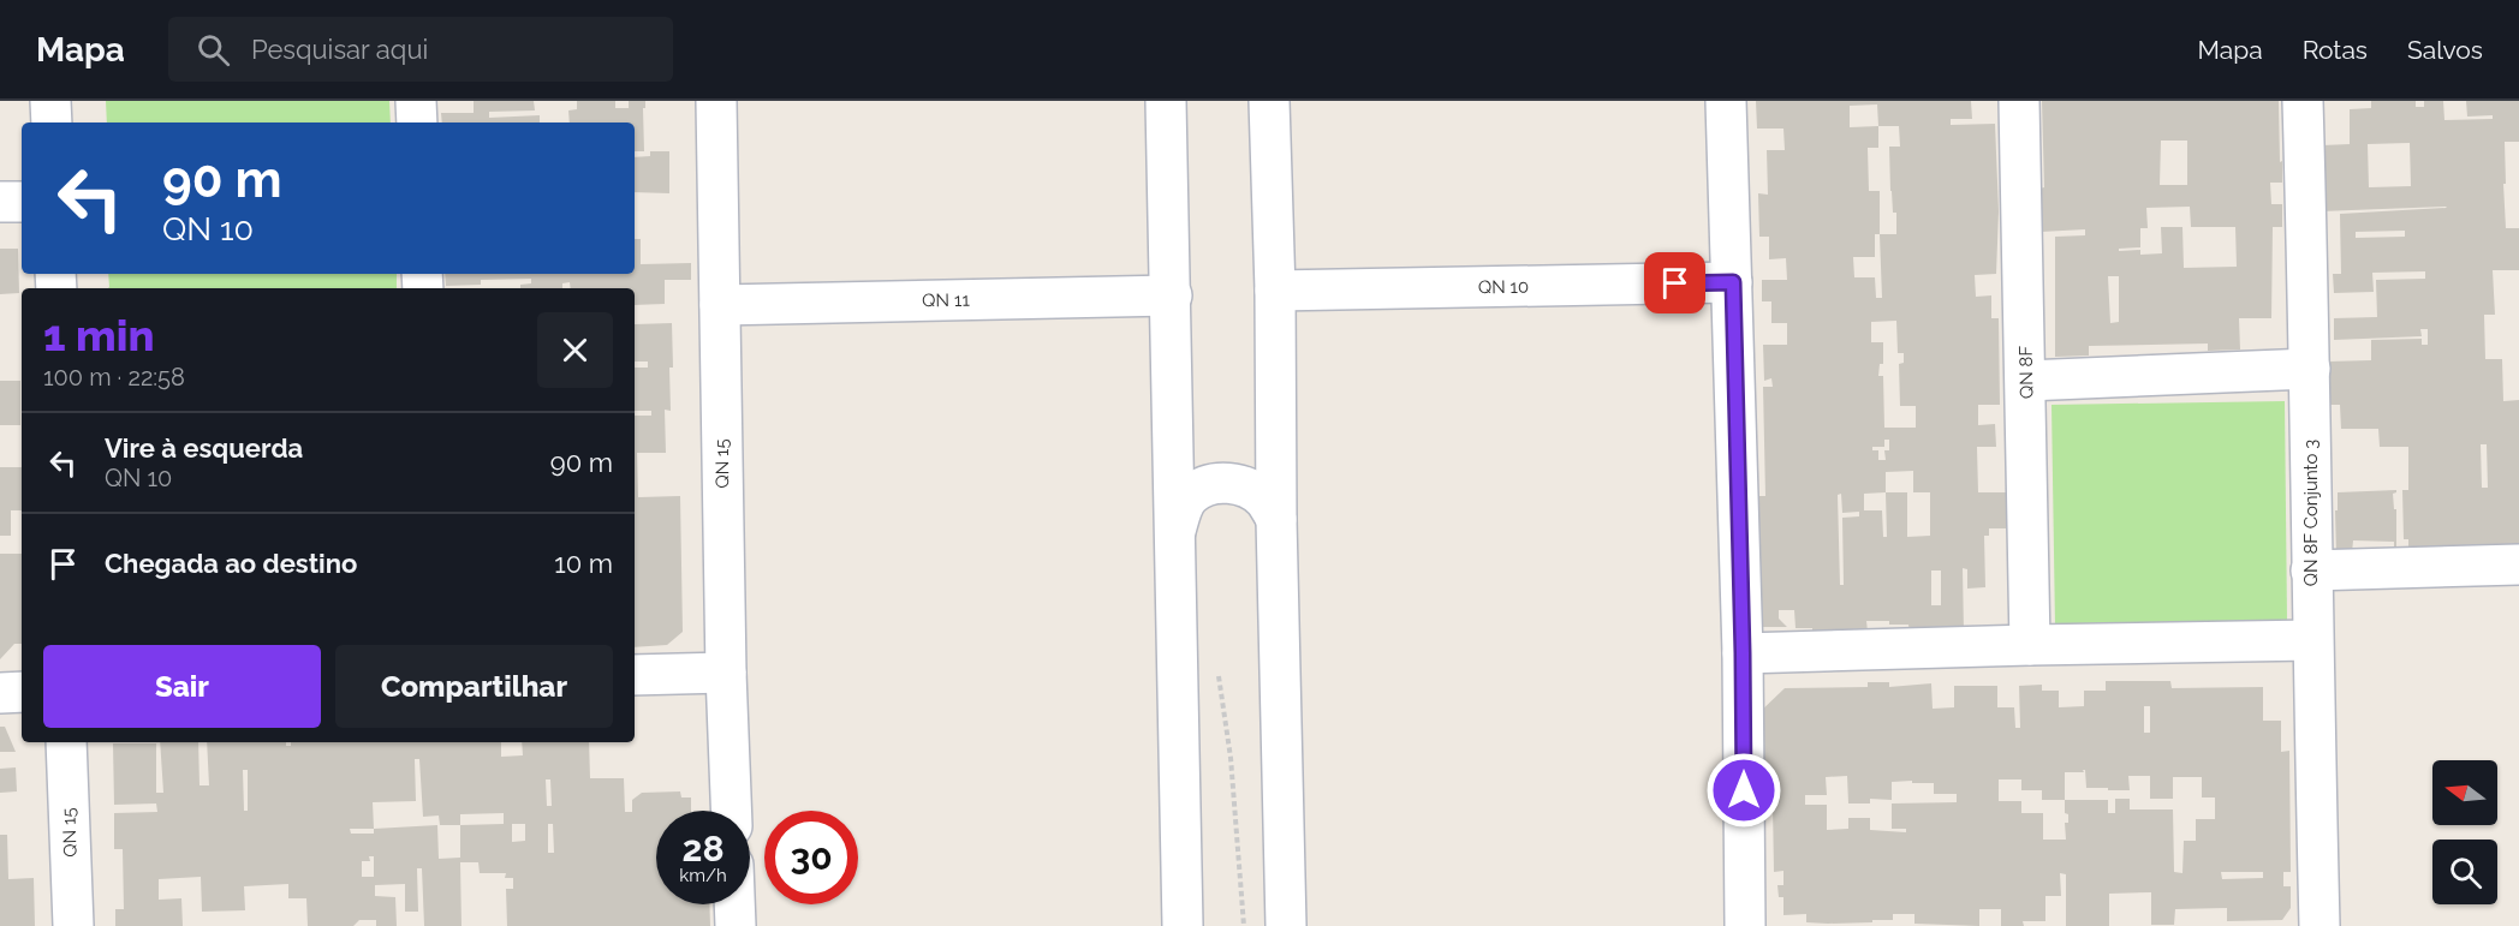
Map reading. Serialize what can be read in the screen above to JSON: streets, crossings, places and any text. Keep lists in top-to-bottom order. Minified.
{"streets":{"street":["QN 10","QN 11","QN 8F","QN 15","QN 8F Conjunto 3"]},"crossings":[["QN 11","QN 15"]],"north":"left","page":{"header":"Mapa","search":"Pesquisar aqui","nav":["Mapa","Rotas","Salvos"],"turn":["90 m","QN 10"],"heading":["1 min","100 m · 22:58"],"list":[{"name":"Vire à esquerda","note":"QN 10","value":"90 m"},{"name":"Chegada ao destino","value":"10 m"}],"buttons":["Sair","Compartilhar"],"speed":"28 km/h","limit":"30"}}
